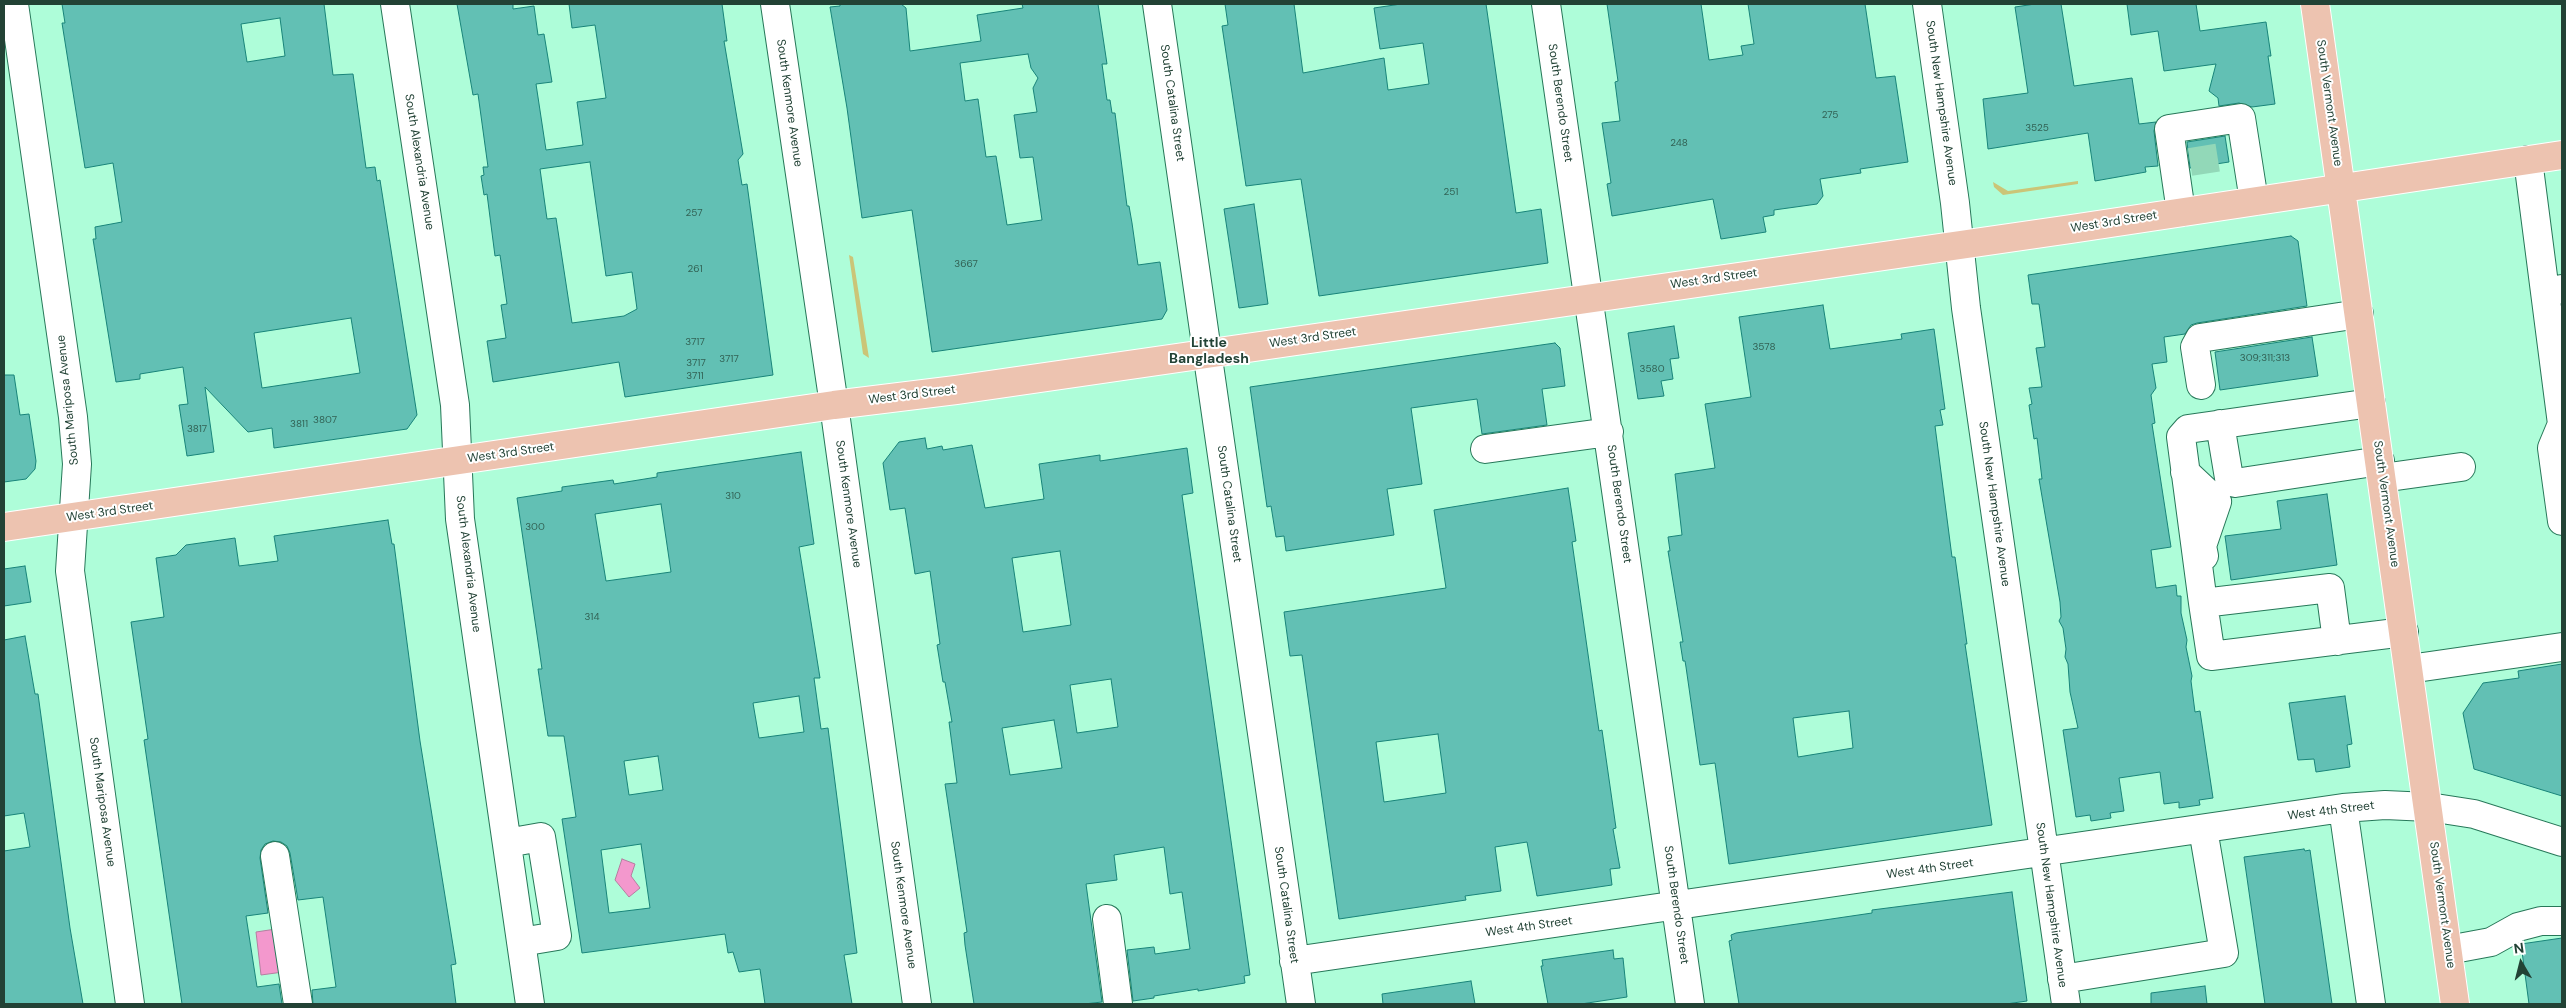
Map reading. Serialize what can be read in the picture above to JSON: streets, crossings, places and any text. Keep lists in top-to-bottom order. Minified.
{"streets":{"main road":["South Vermont Avenue","West 3rd Street"],"street":["South Kenmore Avenue","South Catalina Street","South Berendo Street","South New Hampshire Avenue","South Alexandria Avenue","South Mariposa Avenue","West 4th Street"]},"crossings":[["South Kenmore Avenue","West 3rd Street"],["South Catalina Street","West 3rd Street"],["South Catalina Street","West 4th Street"],["South Berendo Street","West 3rd Street"],["South Berendo Street","West 4th Street"],["South New Hampshire Avenue","West 3rd Street"],["South New Hampshire Avenue","West 4th Street"],["South Vermont Avenue","West 3rd Street"],["South Vermont Avenue","West 4th Street"],["South Alexandria Avenue","West 3rd Street"],["West 3rd Street","South Mariposa Avenue"]],"districts":["Little Bangladesh"],"house_numbers":["275","3525","248","251","257","3667","261","3717","3578","309;311;313","3717","3717","3580","3711","3807","3811","3817","310","300","314"],"north":"top"}
